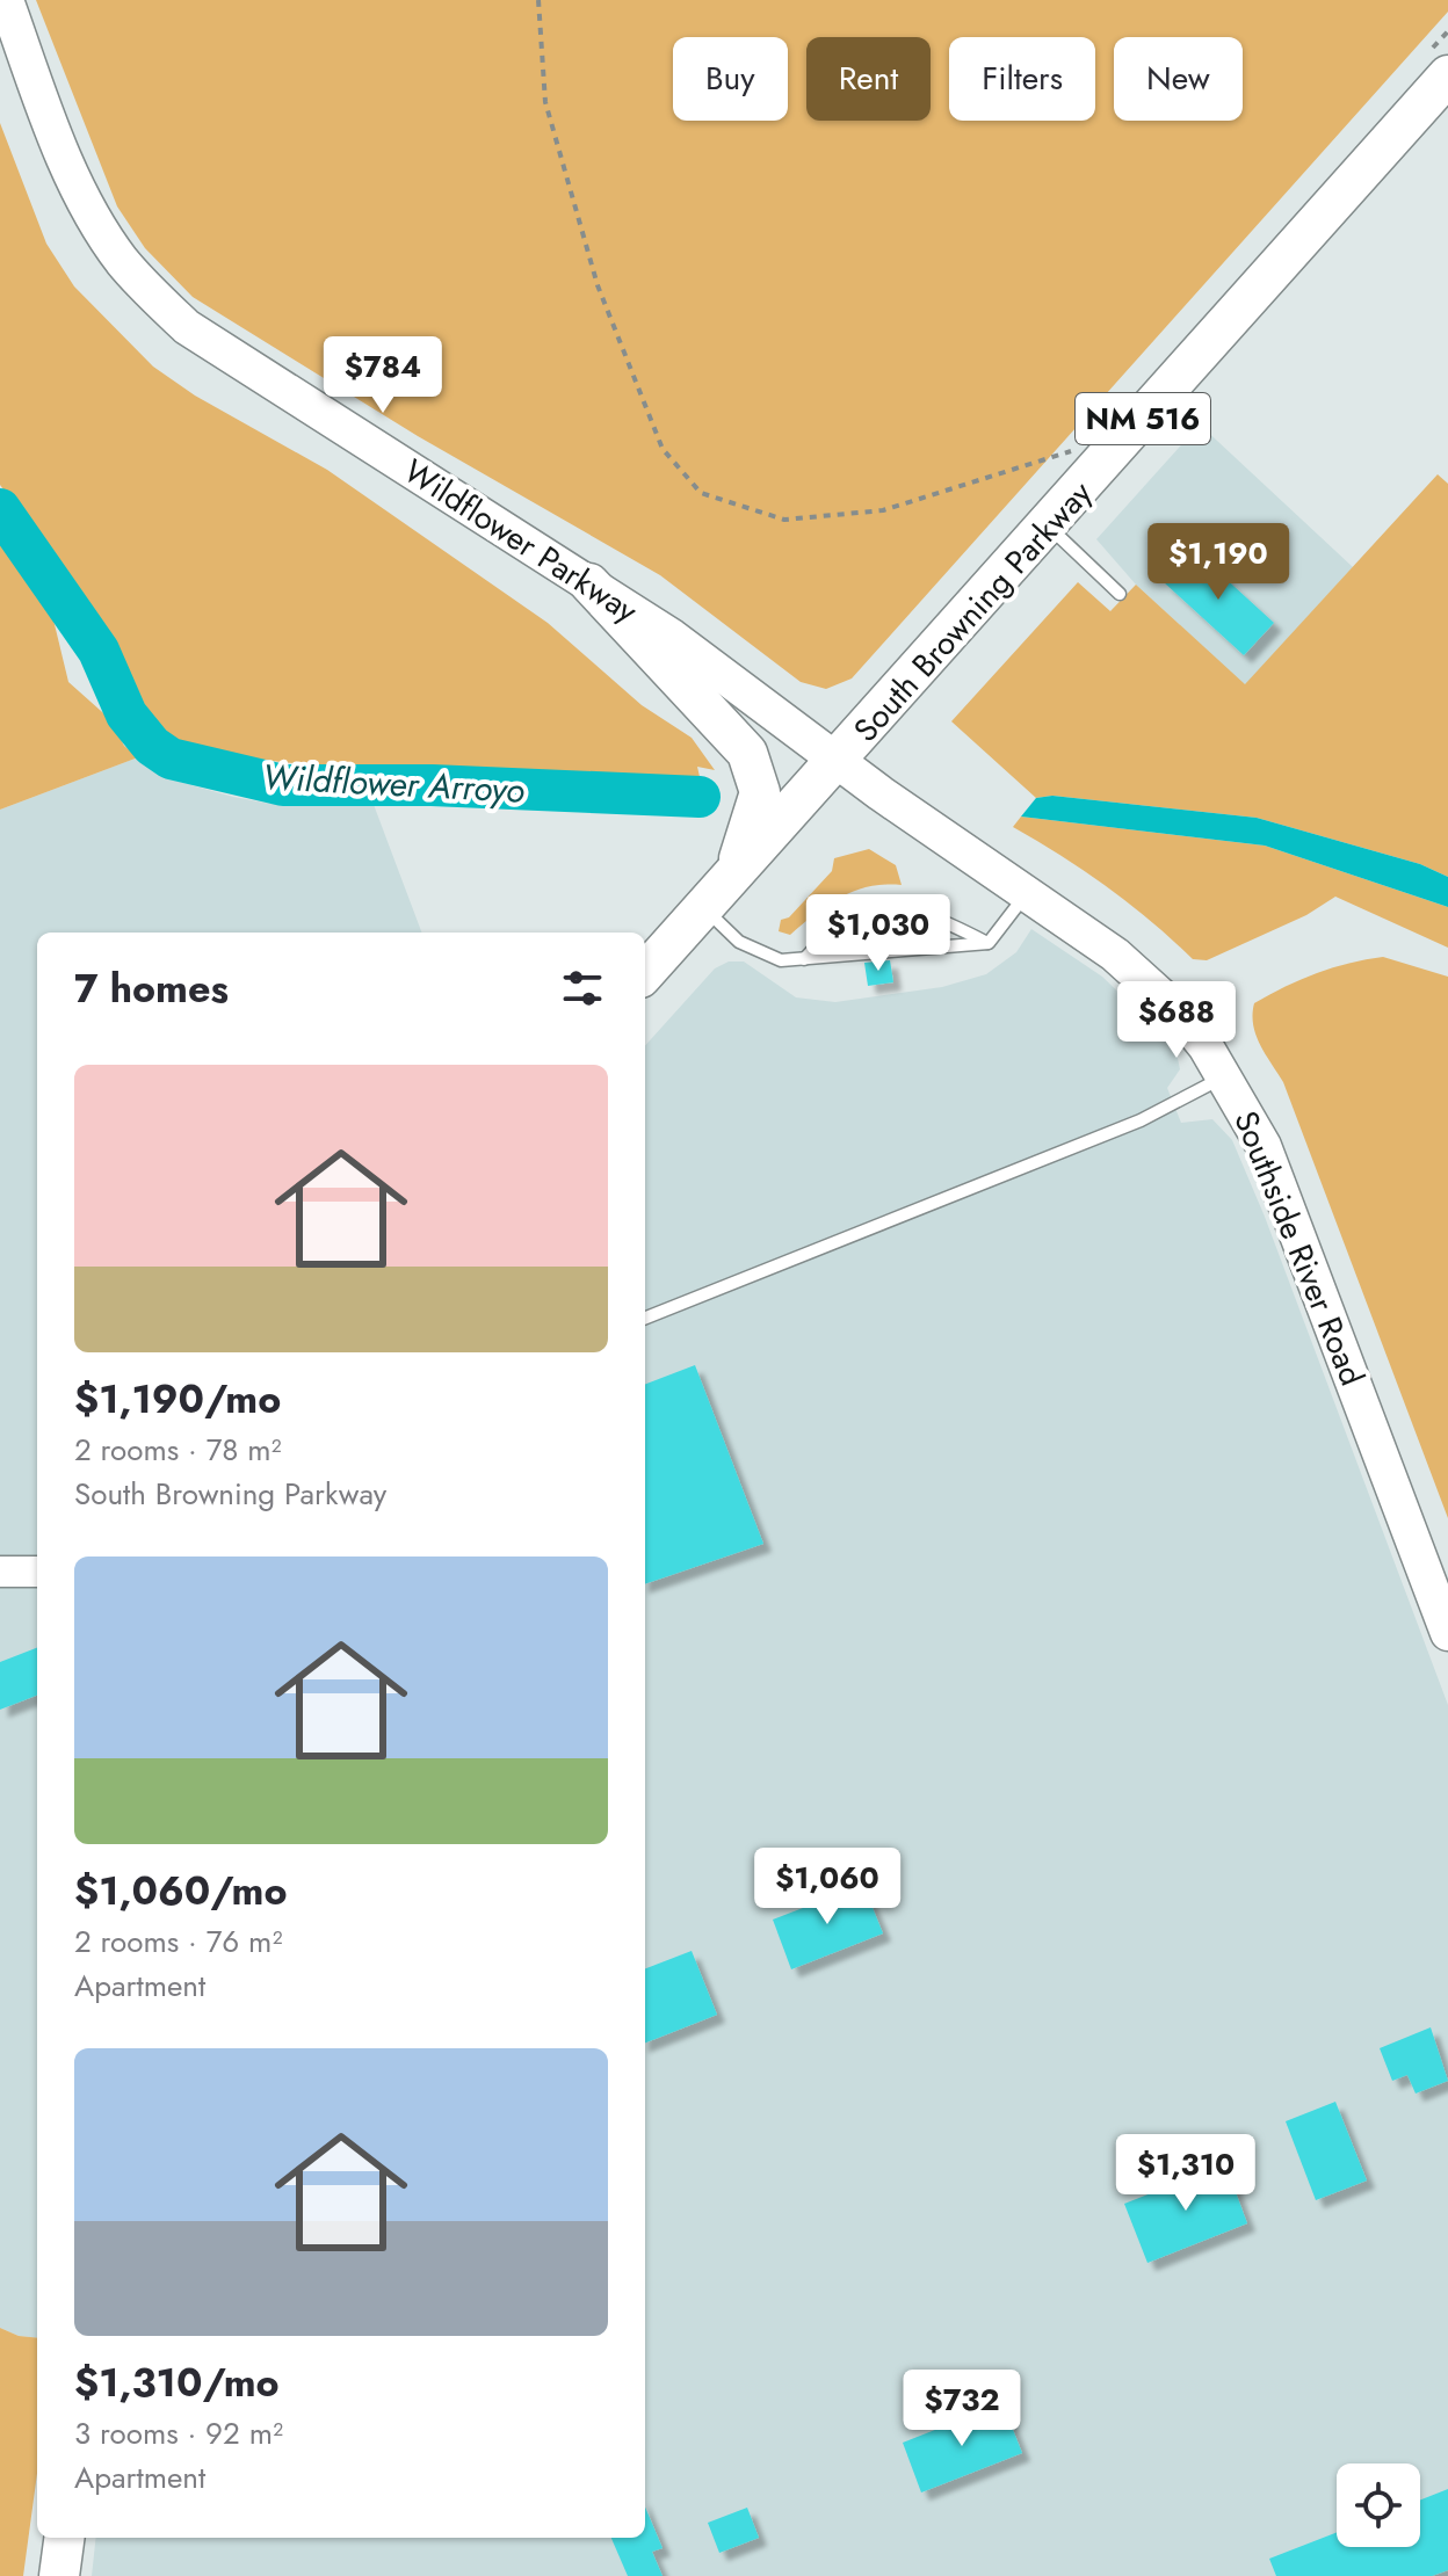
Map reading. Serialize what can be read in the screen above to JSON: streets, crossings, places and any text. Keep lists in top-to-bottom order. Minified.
{"streets":{"highway":["NM 516","South Browning Parkway"],"main road":["Wildflower Parkway","Southside River Road"]},"crossings":[["Wildflower Parkway","South Browning Parkway"],["Wildflower Parkway","Southside River Road"],["South Browning Parkway","Southside River Road"]],"water":["Wildflower Arroyo"],"page":{"chip":["Buy","Rent","Filters","New"],"price":["$784","$1,190","$1,030","$688","$1,060","$1,310","$732"],"heading":"7 homes","list":[{"name":"$1,190/mo","note":"2 rooms · 78 m² · South Browning Parkway"},{"name":"$1,060/mo","note":"2 rooms · 76 m² · Apartment"},{"name":"$1,310/mo","note":"3 rooms · 92 m² · Apartment"}]}}
